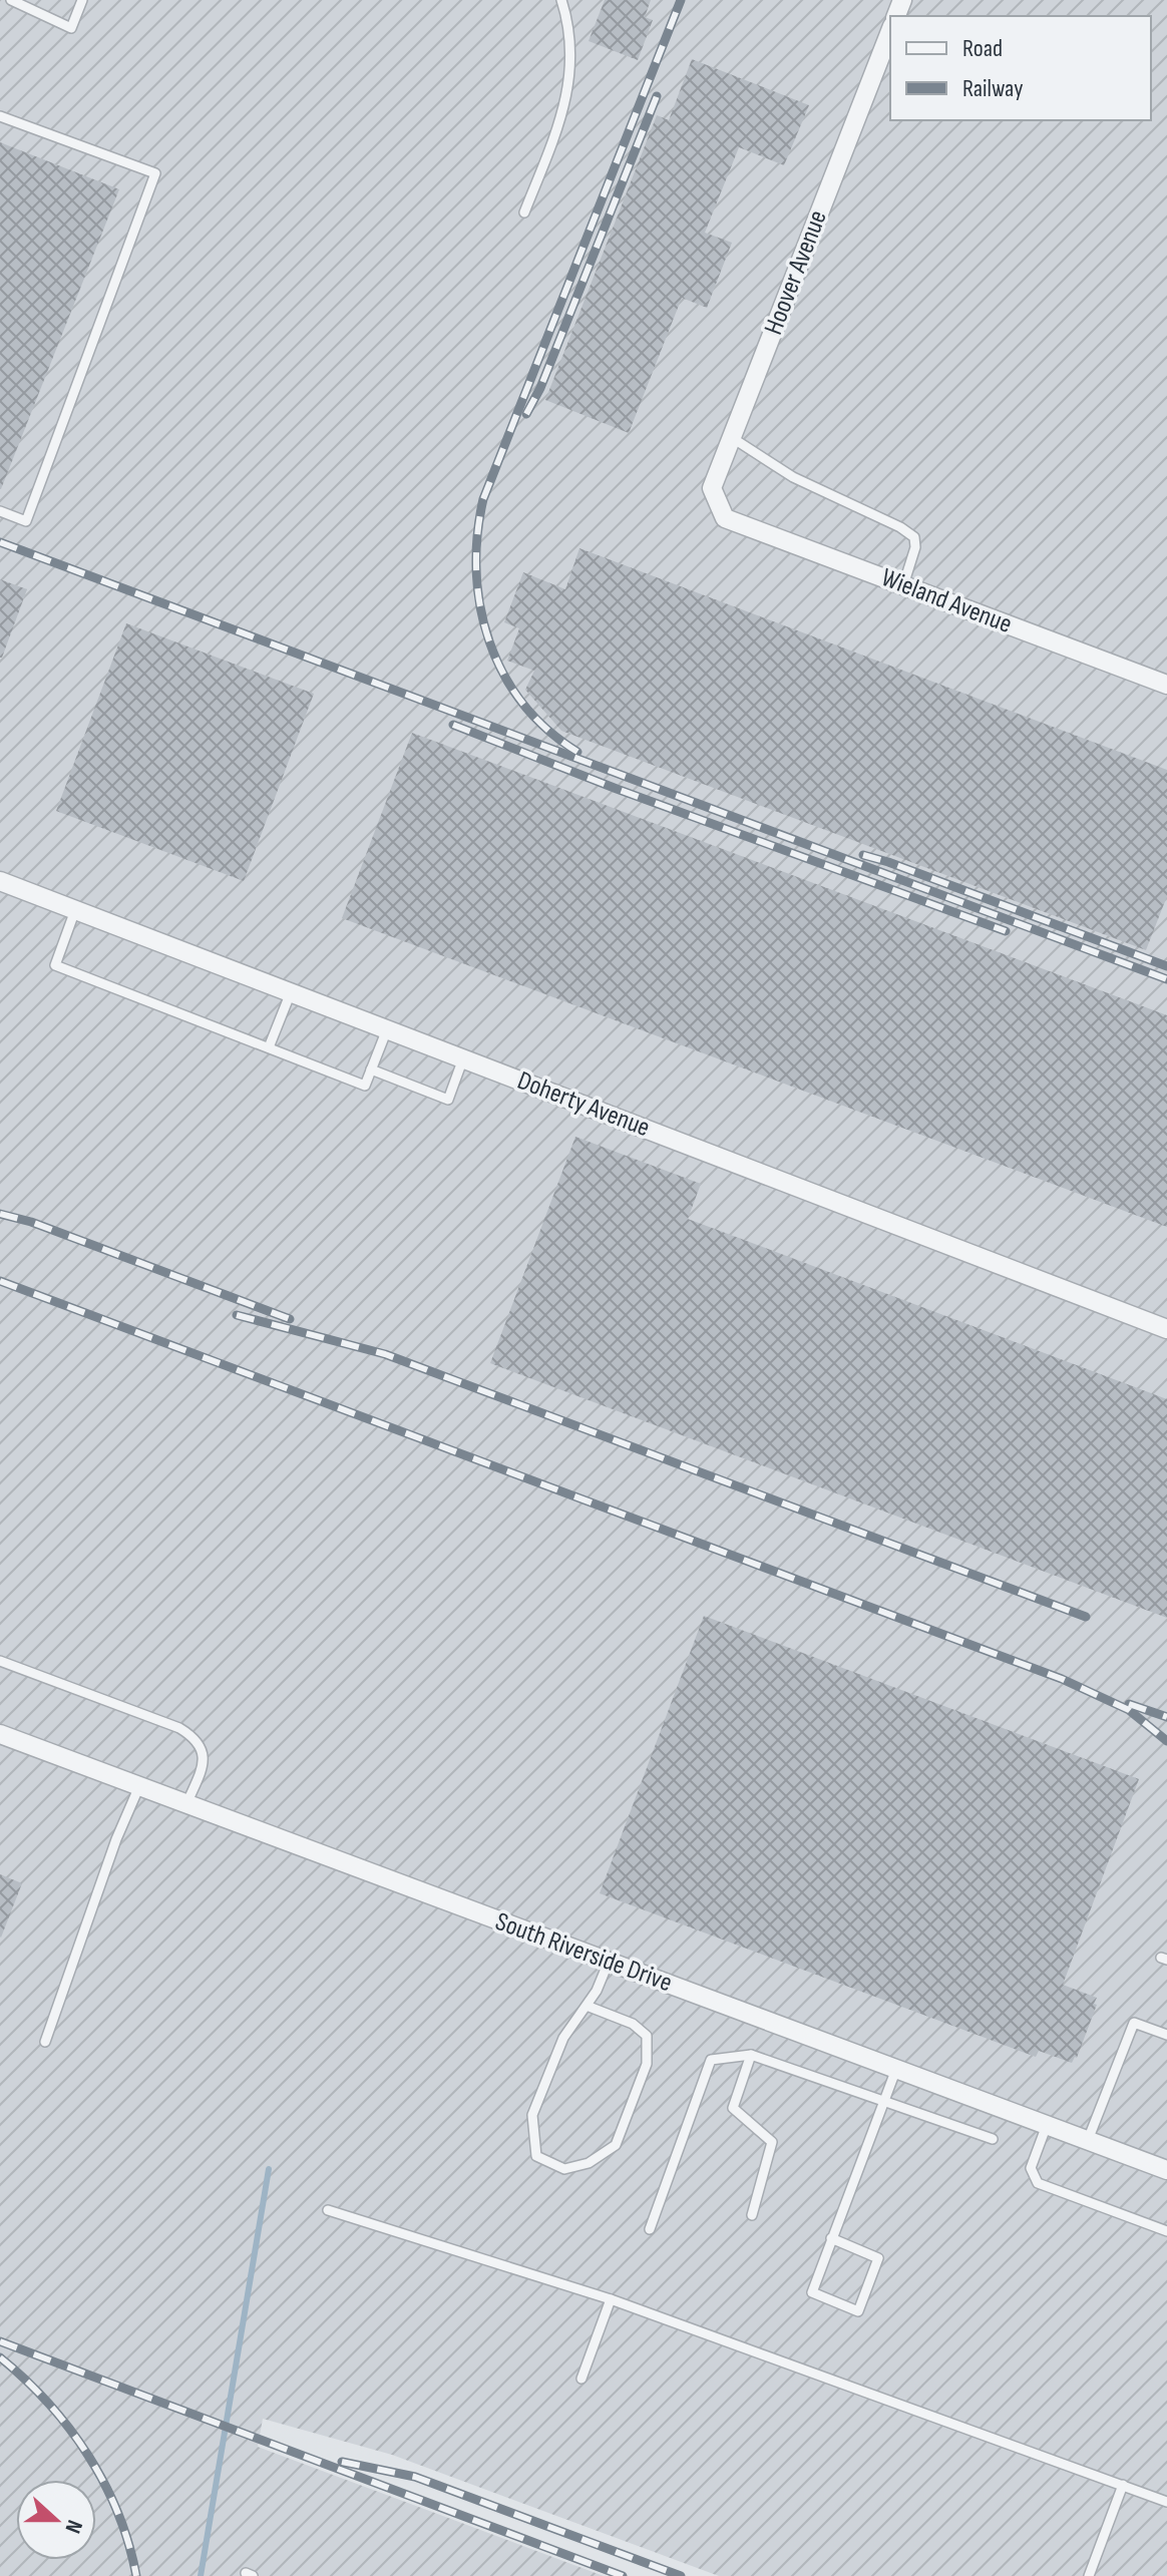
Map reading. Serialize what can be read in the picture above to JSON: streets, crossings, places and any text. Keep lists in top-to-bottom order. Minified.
{"streets":{"street":["Hoover Avenue","Wieland Avenue","Doherty Avenue","South Riverside Drive"]},"crossings":[["Hoover Avenue","Wieland Avenue"]],"legend":["Road","Railway"],"north":"right"}
